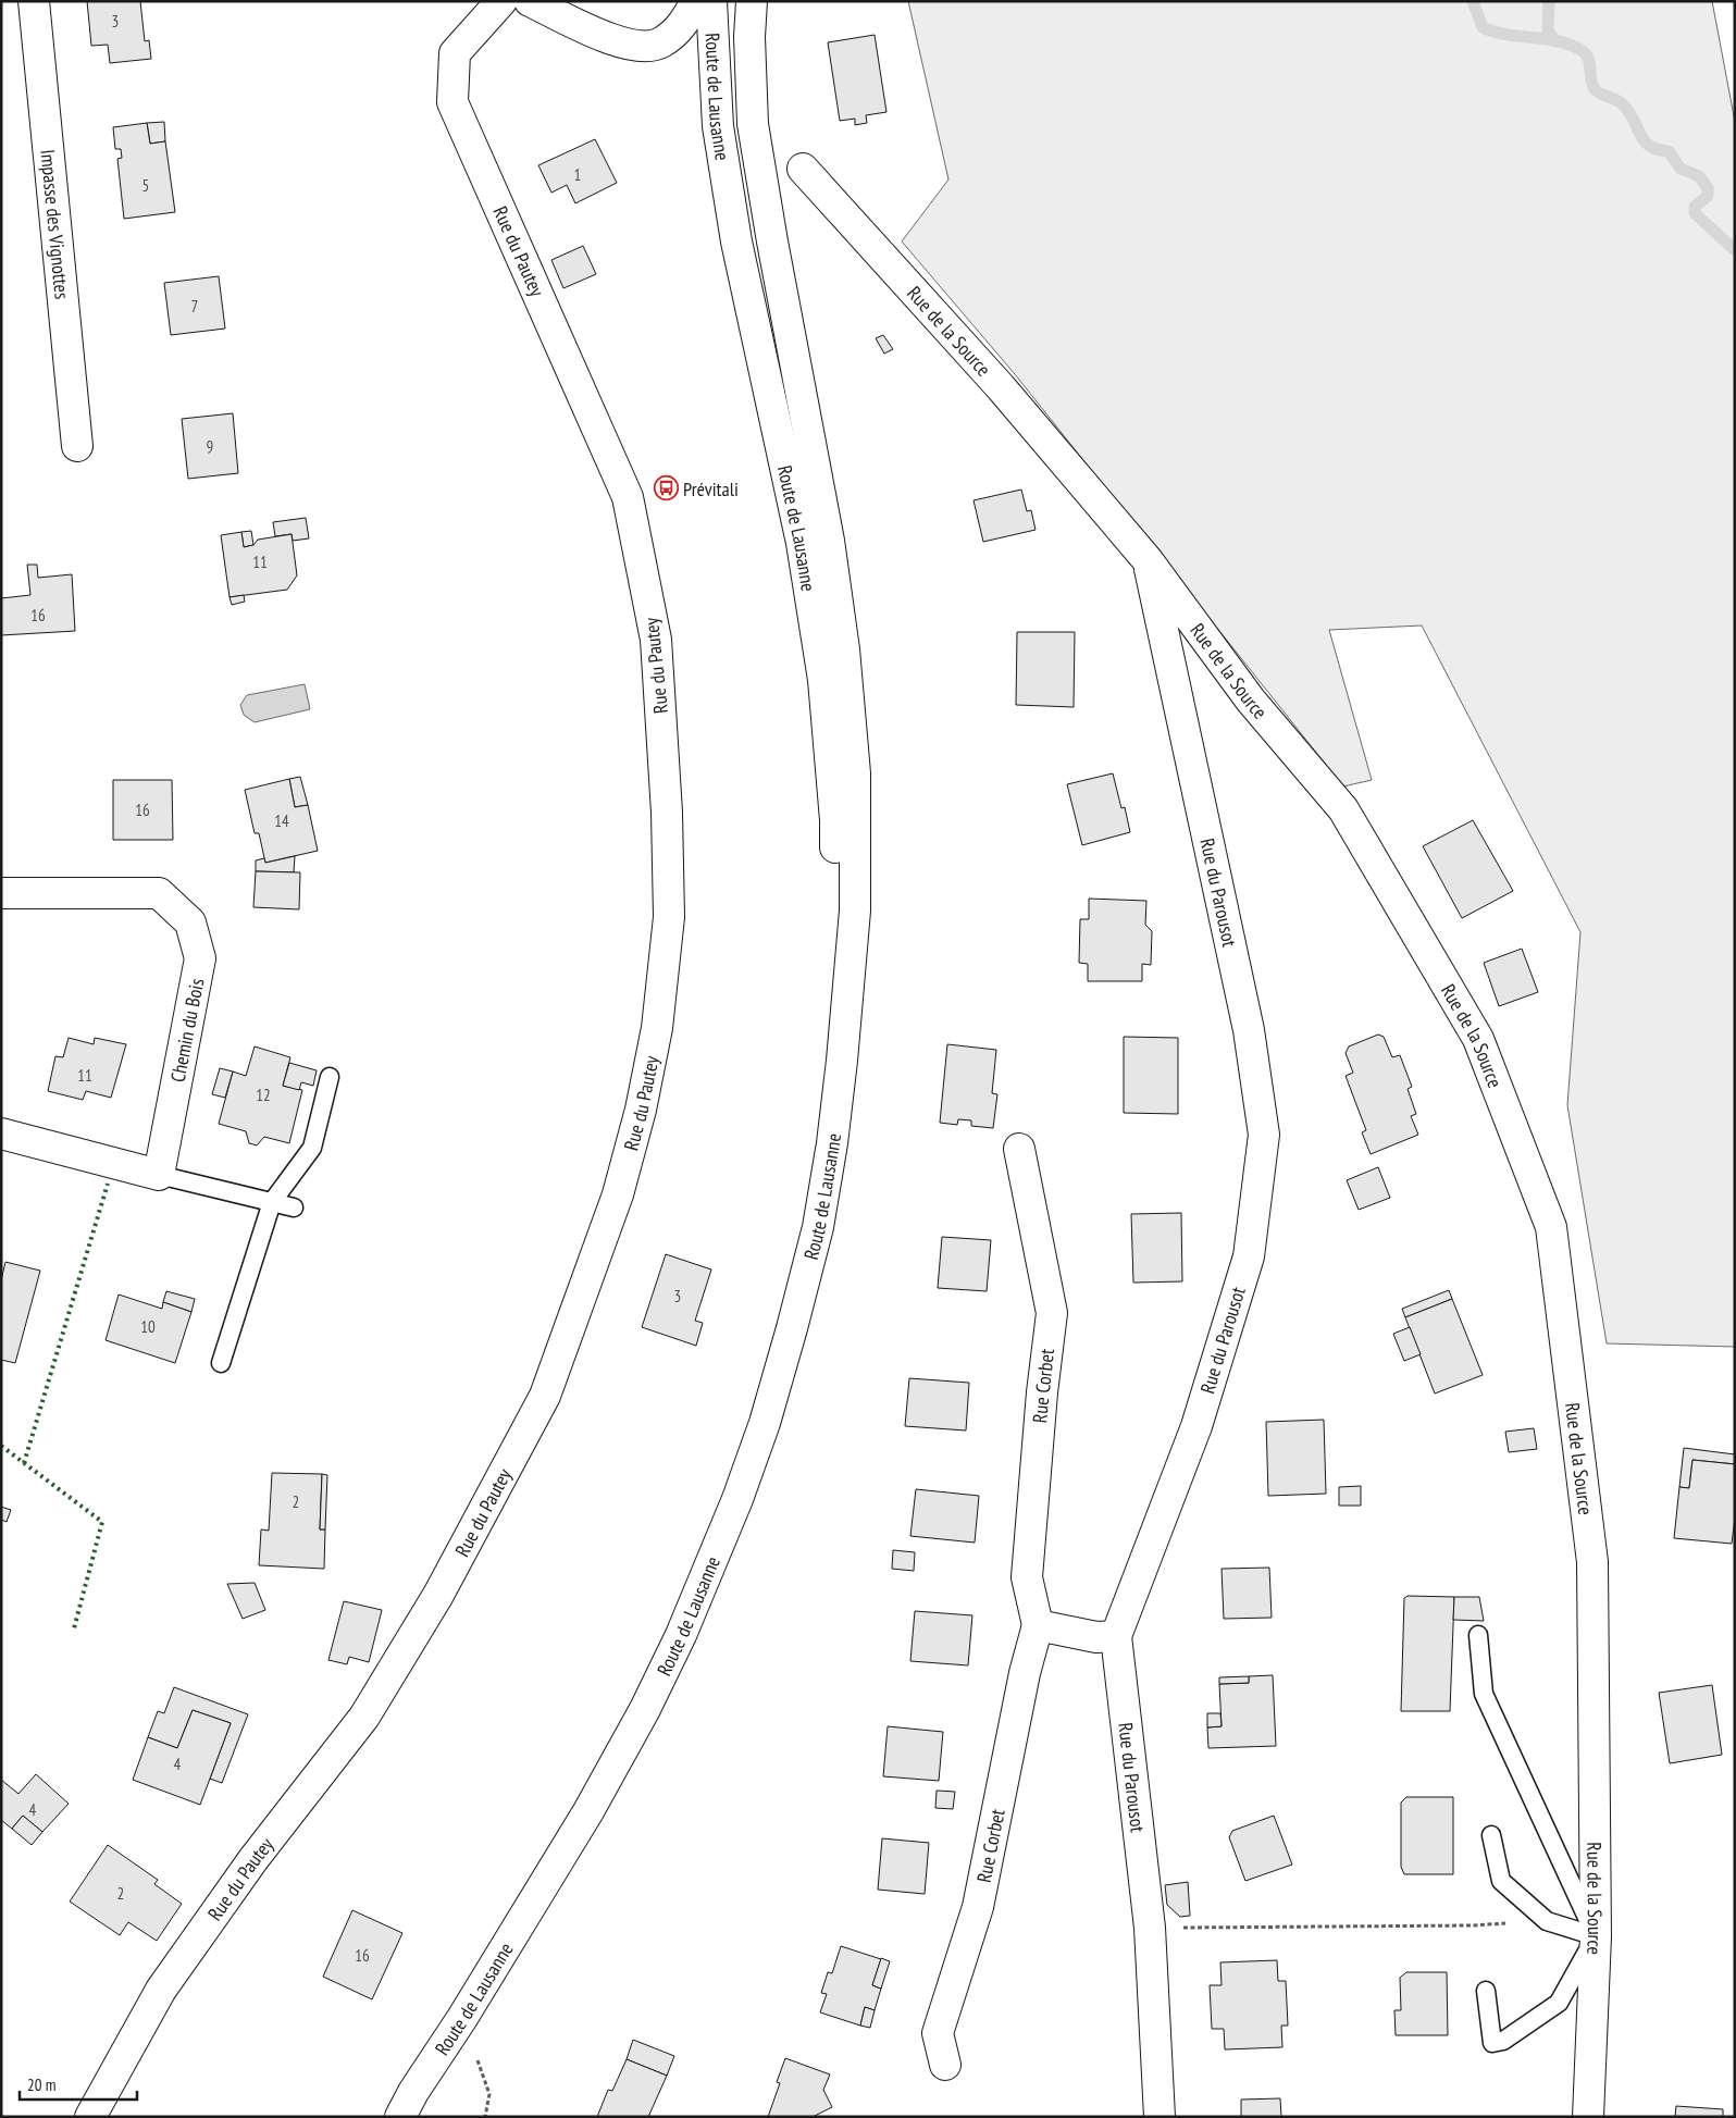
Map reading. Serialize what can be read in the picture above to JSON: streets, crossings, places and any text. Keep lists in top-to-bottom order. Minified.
{"streets":{"street":["Route de Lausanne","Impasse des Vignottes","Rue du Pautey","Rue de la Source","Rue du Parousot","Chemin du Bois","Rue Corbet"]},"crossings":[["Rue de la Source","Rue du Parousot"]],"places":{"bus stop":["Prévitali"]},"house_numbers":["3","1","5","7","9","11","16","16","14","11","12","3","10","2","4","4","2","16"],"scale_bar":"20 m"}
